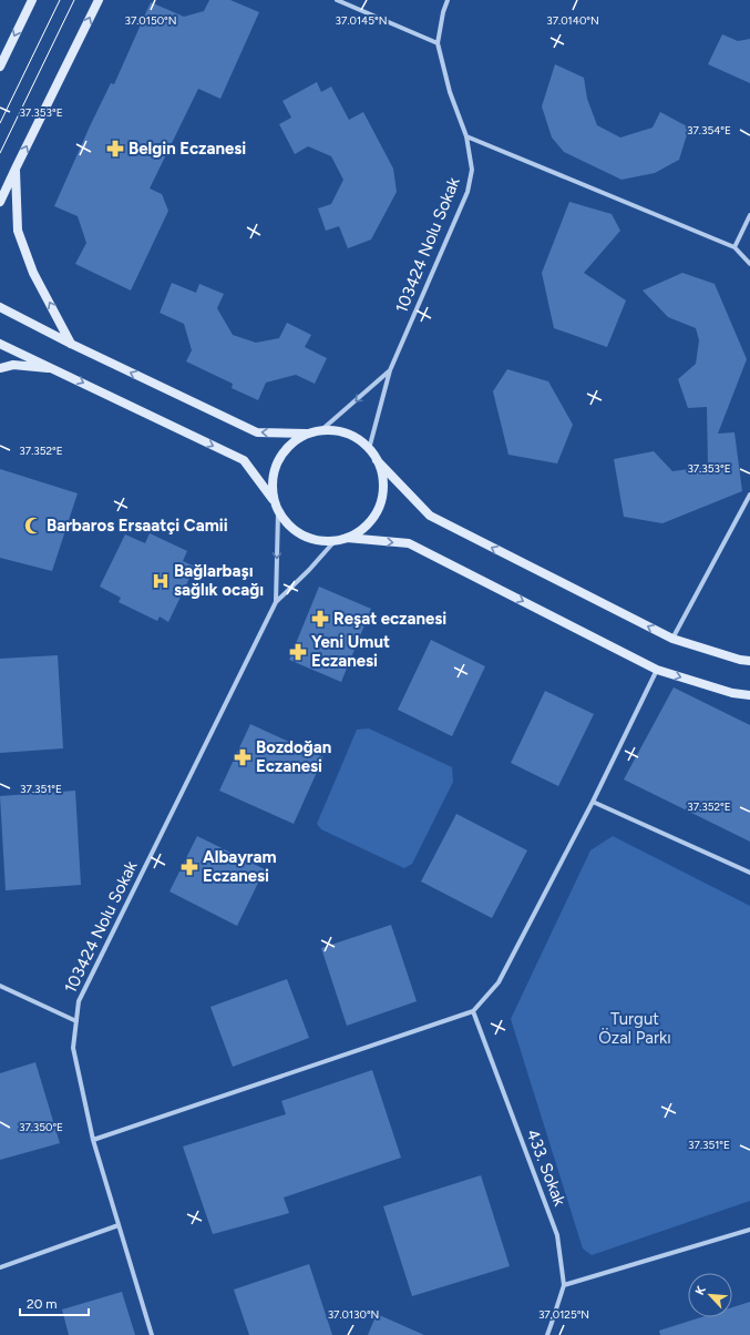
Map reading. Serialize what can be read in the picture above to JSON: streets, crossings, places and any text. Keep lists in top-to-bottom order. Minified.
{"streets":{"street":["103424 Nolu Sokak","433. Sokak"]},"parks":["Turgut Özal Parkı"],"places":{"pharmacy":["Belgin Eczanesi","Reşat eczanesi","Yeni Umut Eczanesi","Bozdoğan Eczanesi","Albayram Eczanesi"],"mosque":["Barbaros Ersaatçi Camii"],"hospital":["Bağlarbaşı sağlık ocağı"]},"scale_bar":"20 m","north":"top left","coordinates":["37.0150°N","37.0145°N","37.0140°N","37.353°E","37.354°E","37.352°E","37.351°E","37.350°E","37.0130°N","37.0125°N"]}
